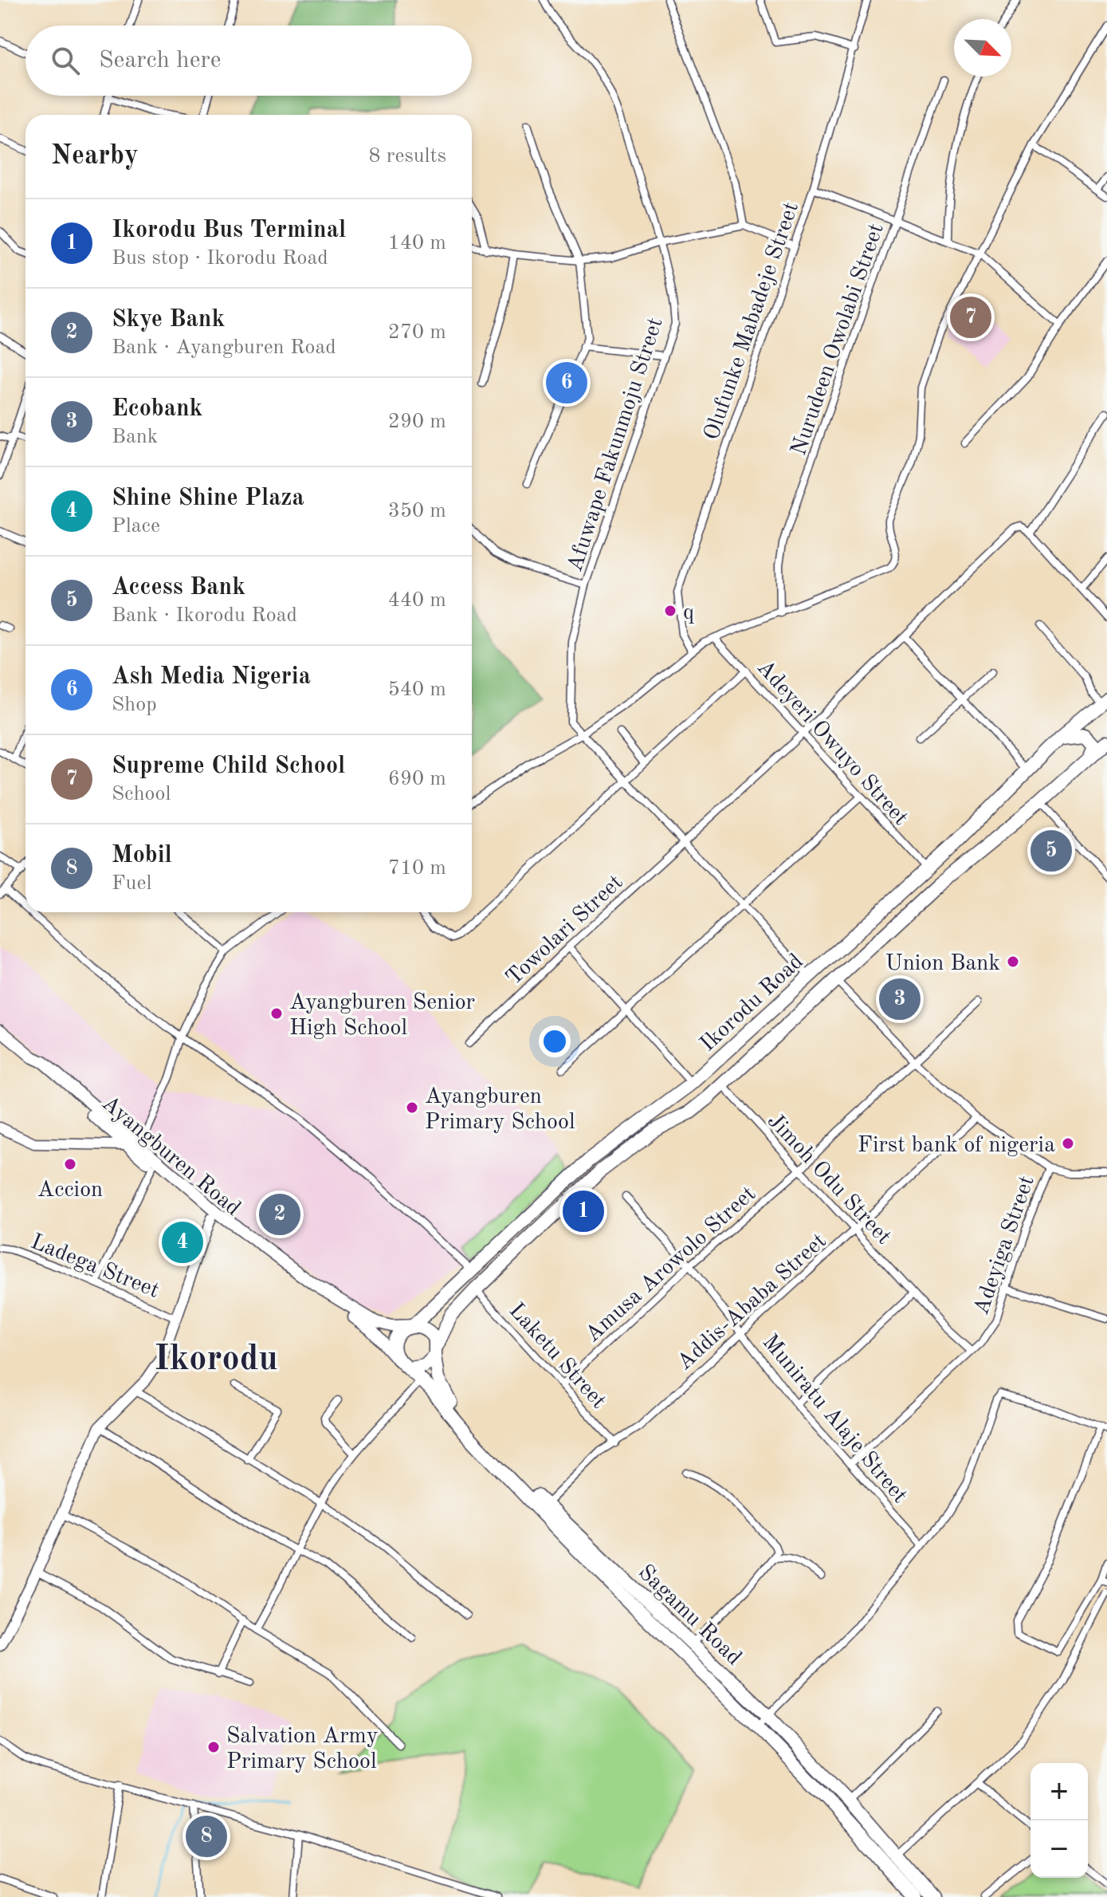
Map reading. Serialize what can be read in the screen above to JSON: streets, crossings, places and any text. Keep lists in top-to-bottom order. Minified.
{"streets":{"highway":["Ikorodu Road","Sagamu Road"],"main road":["Ayangburen Road"],"street":["Olufunke Mabadeje Street","Nurudeen Owolabi Street","Afuwape Fakunmoju Street","Adeyeri Owuyo Street","Towolari Street","Jimoh Odu Street","Adeyiga Street","Amusa Arowolo Street","Ladega Street","Addis-Ababa Street","Laketu Street","Muniratu Alaje Street"]},"crossings":[["Adeyeri Owuyo Street","Towolari Street"],["Adeyeri Owuyo Street","Ikorodu Road"],["Ikorodu Road","Jimoh Odu Street"],["Ikorodu Road","Laketu Street"],["Ikorodu Road","Sagamu Road"],["Jimoh Odu Street","Adeyiga Street"],["Jimoh Odu Street","Amusa Arowolo Street"],["Jimoh Odu Street","Addis-Ababa Street"],["Adeyiga Street","Muniratu Alaje Street"],["Amusa Arowolo Street","Laketu Street"],["Amusa Arowolo Street","Muniratu Alaje Street"],["Addis-Ababa Street","Laketu Street"],["Addis-Ababa Street","Muniratu Alaje Street"],["Addis-Ababa Street","Sagamu Road"]],"districts":["Ikorodu"],"places":["q","Union Bank","Ayangburen Senior High School","Ayangburen Primary School","First bank of nigeria","Accion","Salvation Army Primary School"],"north":"bottom right","page":{"search":"Search here","heading":["Nearby","8 results"],"list":[{"mark":"1","name":"Ikorodu Bus Terminal","note":"Bus stop · Ikorodu Road","value":"140 m"},{"mark":"2","name":"Skye Bank","note":"Bank · Ayangburen Road","value":"270 m"},{"mark":"3","name":"Ecobank","note":"Bank","value":"290 m"},{"mark":"4","name":"Shine Shine Plaza","note":"Place","value":"350 m"},{"mark":"5","name":"Access Bank","note":"Bank · Ikorodu Road","value":"440 m"},{"mark":"6","name":"Ash Media Nigeria","note":"Shop","value":"540 m"},{"mark":"7","name":"Supreme Child School","note":"School","value":"690 m"},{"mark":"8","name":"Mobil","note":"Fuel","value":"710 m"}],"pins":["7","6","5","3","1","2","4","8"],"map_buttons":["+","−"]}}
